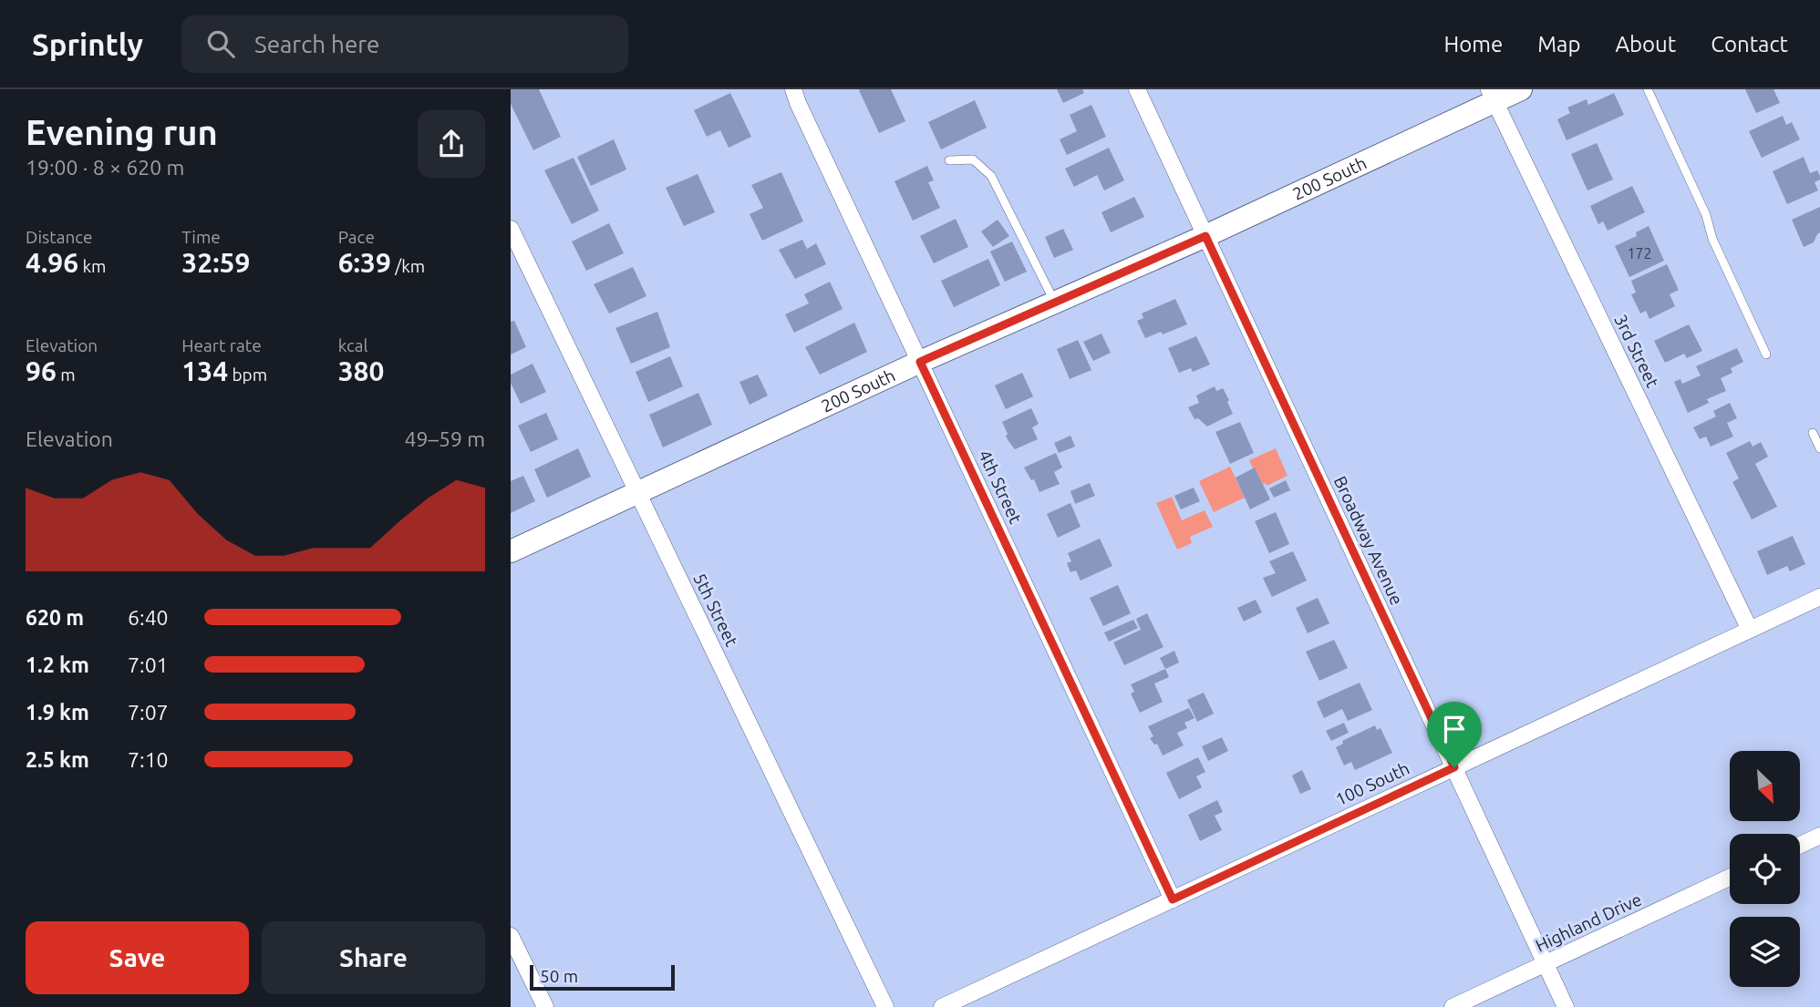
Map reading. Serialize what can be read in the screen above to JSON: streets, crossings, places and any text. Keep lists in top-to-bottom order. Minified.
{"streets":{"street":["200 South","3rd Street","4th Street","Broadway Avenue","5th Street","100 South","Highland Drive"]},"crossings":[["200 South","3rd Street"],["200 South","4th Street"],["200 South","Broadway Avenue"],["200 South","5th Street"],["3rd Street","100 South"],["4th Street","100 South"],["Broadway Avenue","100 South"],["Broadway Avenue","Highland Drive"]],"house_numbers":["172"],"scale_bar":"50 m","north":"bottom right","page":{"header":"Sprintly","search":"Search here","nav":["Home","Map","About","Contact"],"heading":["Evening run","19:00 · 8 × 620 m"],"stats":[["Distance","4.96 km"],["Time","32:59"],["Pace","6:39 /km"],["Elevation","96 m"],["Heart rate","134 bpm"],["kcal","380"]],"chart":["Elevation","49–59 m"],"list":[{"name":"620 m","note":"6:40"},{"name":"1.2 km","note":"7:01"},{"name":"1.9 km","note":"7:07"},{"name":"2.5 km","note":"7:10"}],"buttons":["Save","Share"],"scale":"50 m"}}
